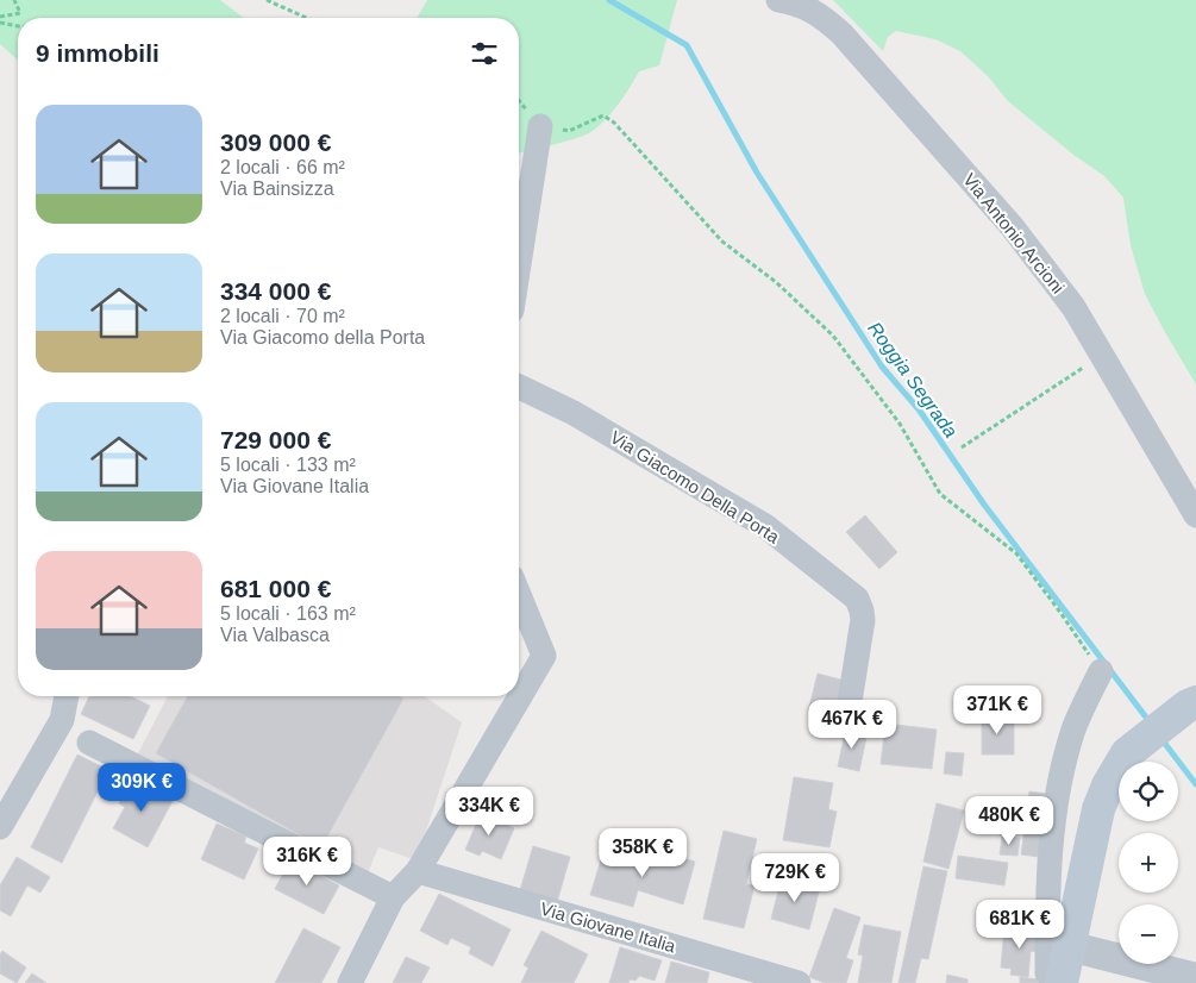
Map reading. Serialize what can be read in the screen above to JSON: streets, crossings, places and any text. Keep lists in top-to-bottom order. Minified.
{"streets":{"street":["Via Antonio Arcioni","Via Giacomo Della Porta","Via Giovane Italia"]},"water":["Roggia Segrada"],"page":{"heading":"9 immobili","list":[{"name":"309 000 €","note":"2 locali · 66 m² · Via Bainsizza"},{"name":"334 000 €","note":"2 locali · 70 m² · Via Giacomo della Porta"},{"name":"729 000 €","note":"5 locali · 133 m² · Via Giovane Italia"},{"name":"681 000 €","note":"5 locali · 163 m² · Via Valbasca"}],"price":["371K €","467K €","309K €","334K €","480K €","358K €","316K €","729K €","681K €"],"map_buttons":["+","−"]}}
